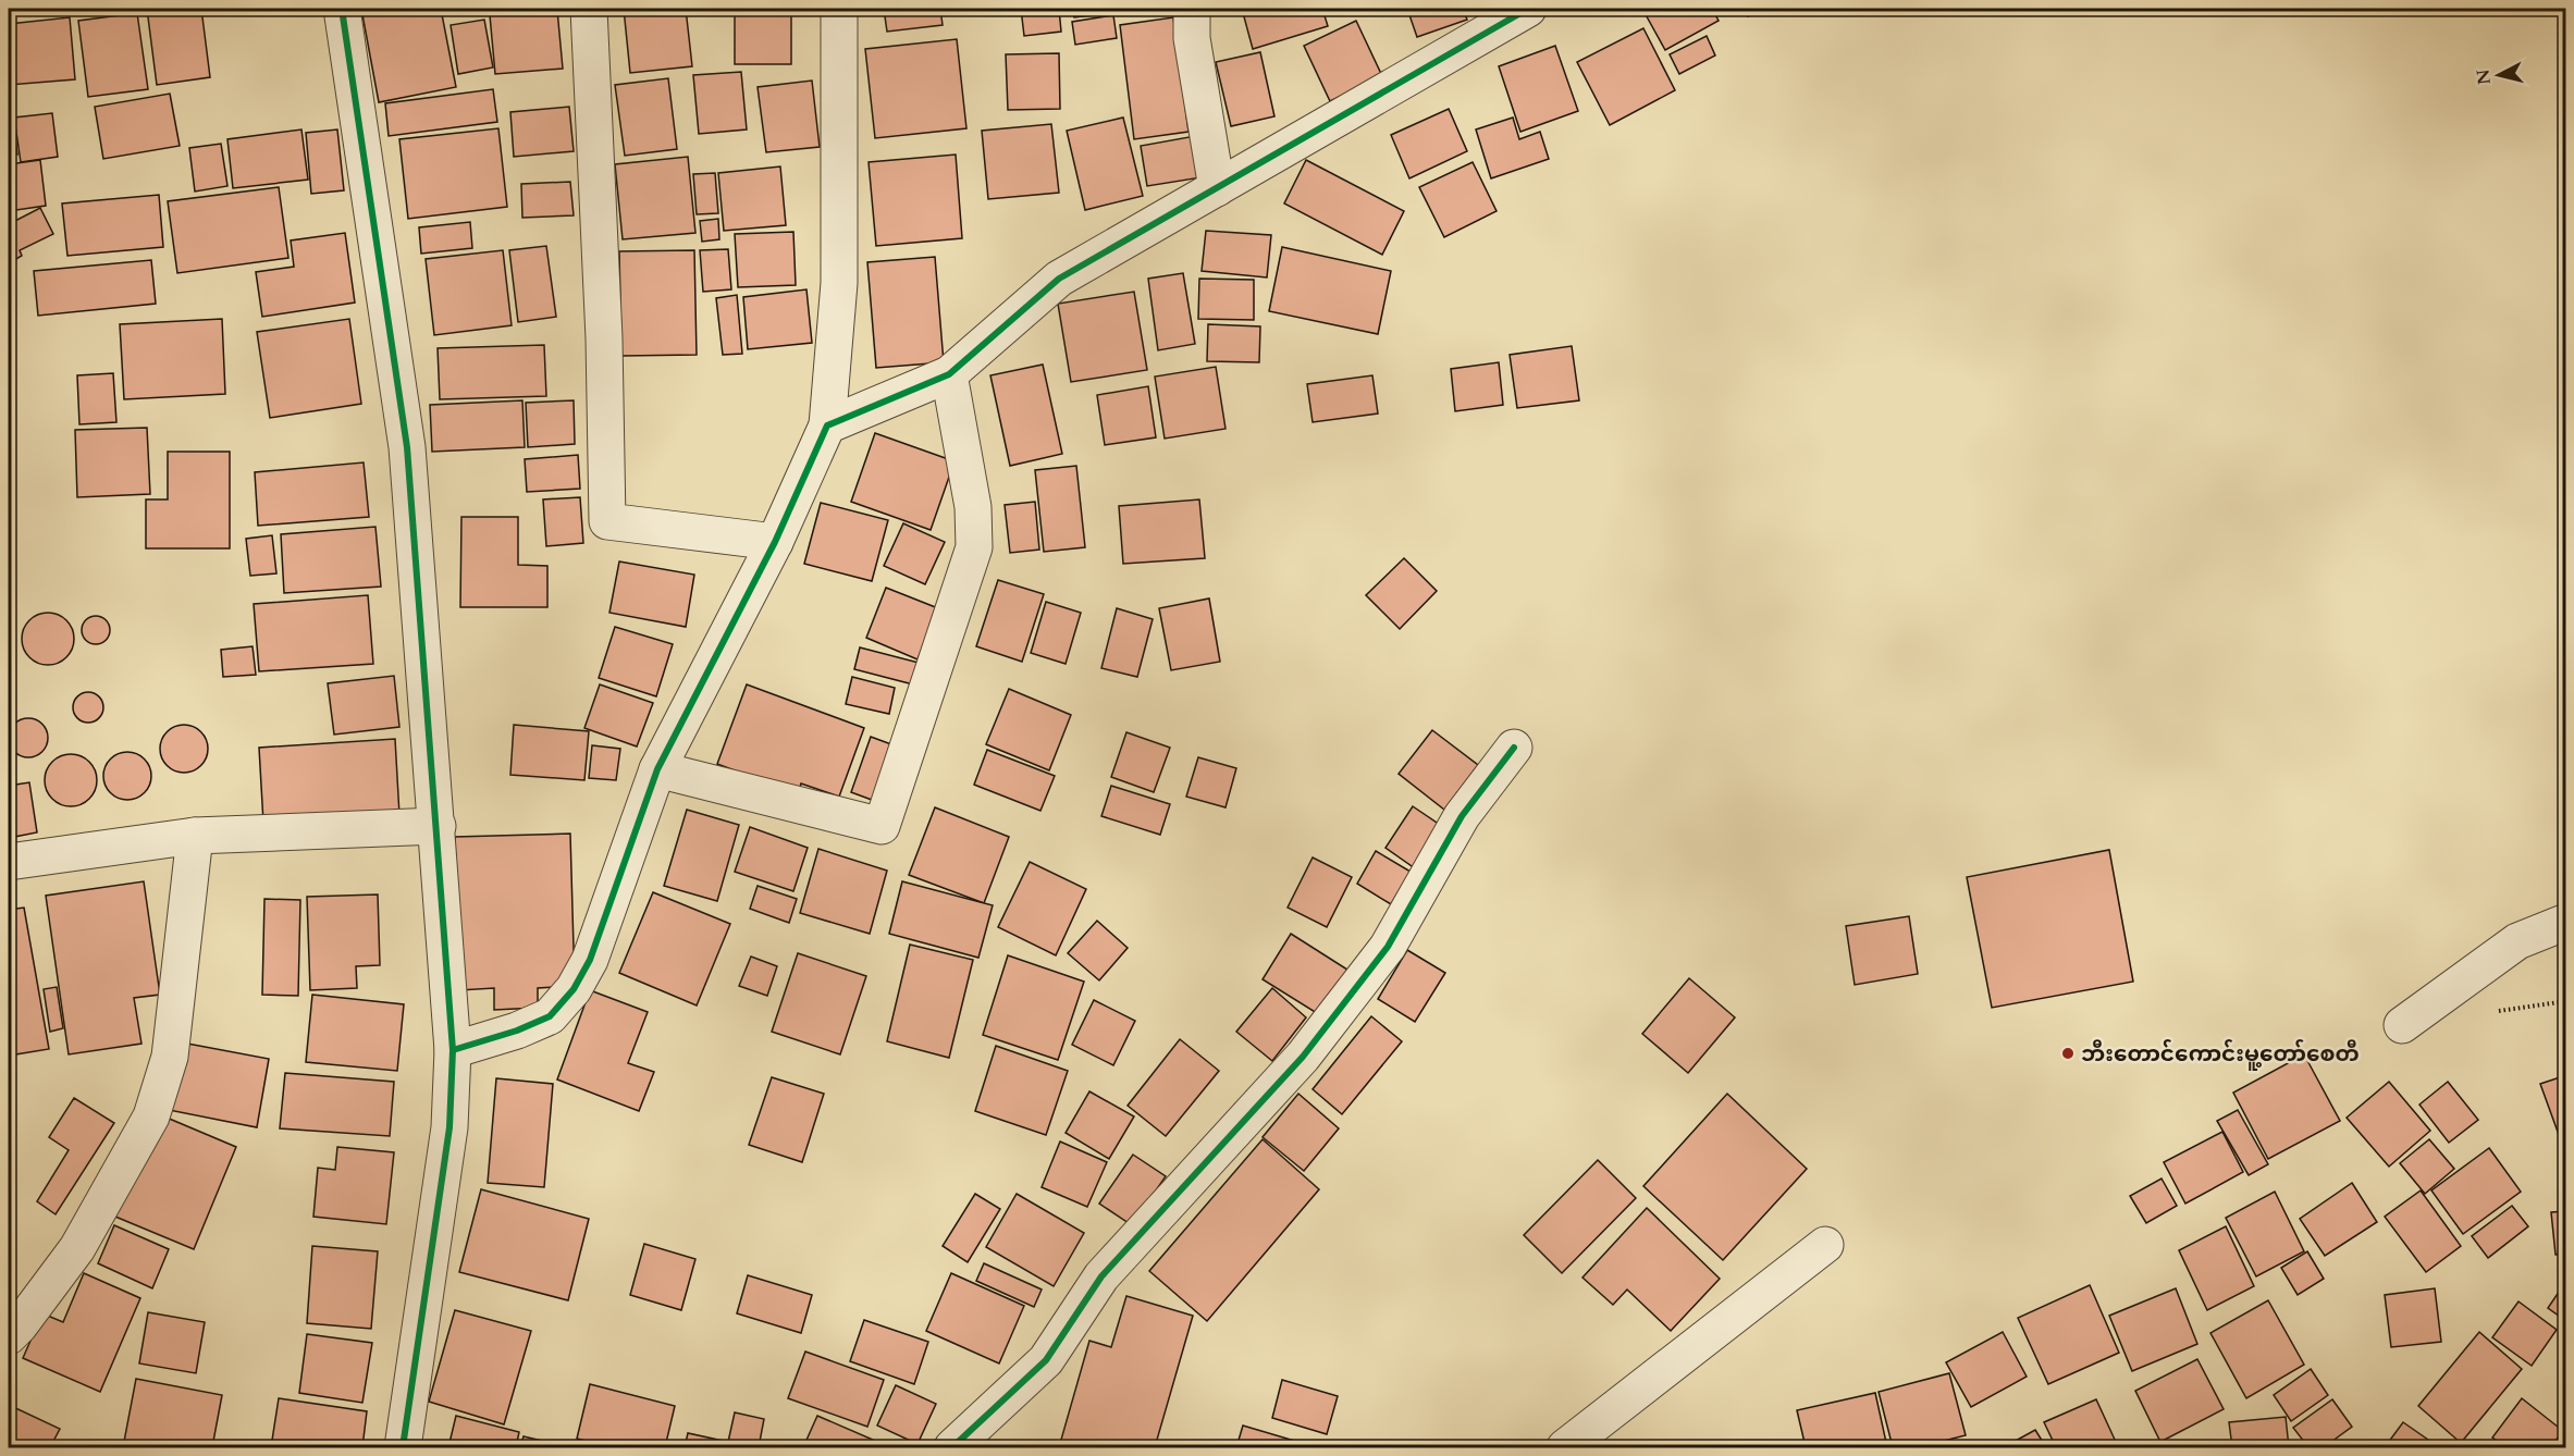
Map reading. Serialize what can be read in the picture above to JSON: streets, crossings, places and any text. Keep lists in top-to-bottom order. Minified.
{"places":["ဘီးတောင်ကောင်းမူ့တော်စေတီ"],"north":"left"}
